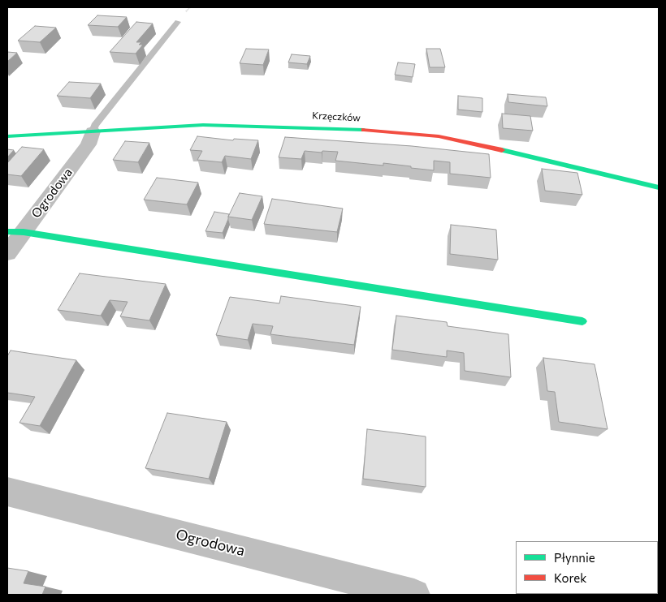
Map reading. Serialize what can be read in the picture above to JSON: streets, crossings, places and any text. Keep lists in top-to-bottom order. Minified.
{"streets":{"street":["Krzęczków","Ogrodowa"]},"crossings":[["Krzęczków","Ogrodowa"]],"legend":["Płynnie","Korek"]}
